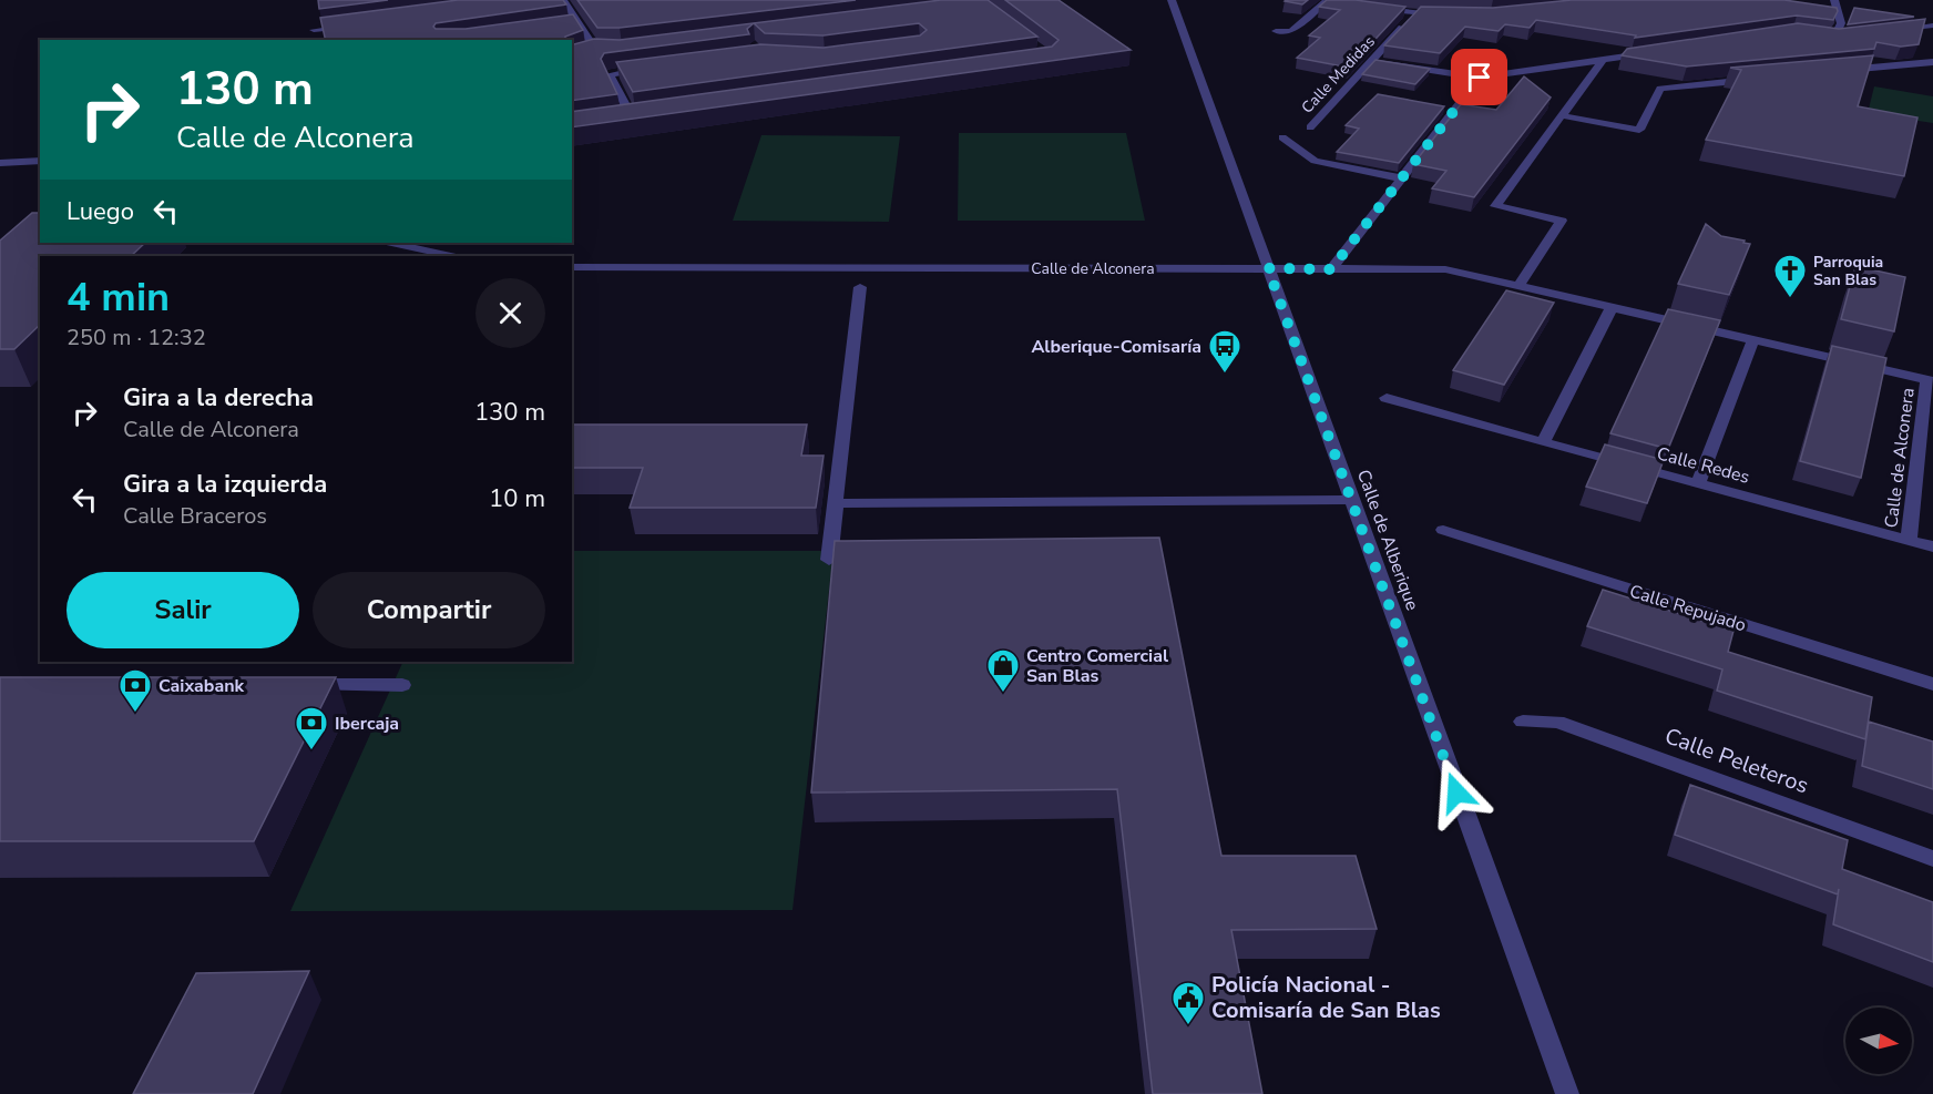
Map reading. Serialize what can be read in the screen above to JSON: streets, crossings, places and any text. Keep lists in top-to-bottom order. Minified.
{"streets":{"street":["Calle Medidas","Calle de Alconera","Calle Redes","Calle de Alberique","Calle Repujado","Calle Peleteros"]},"crossings":[["Calle de Alconera","Calle Redes"],["Calle de Alconera","Calle de Alberique"]],"places":{"church":["Parroquia San Blas"],"bus stop":["Alberique-Comisaría"],"shop":["Centro Comercial San Blas"],"bank":["Caixabank","Ibercaja"],"public building":["Policía Nacional - Comisaría de San Blas"]},"north":"right","page":{"turn":["130 m","Calle de Alconera"],"then":"Luego","heading":["4 min","250 m · 12:32"],"list":[{"name":"Gira a la derecha","note":"Calle de Alconera","value":"130 m"},{"name":"Gira a la izquierda","note":"Calle Braceros","value":"10 m"}],"buttons":["Salir","Compartir"]}}
